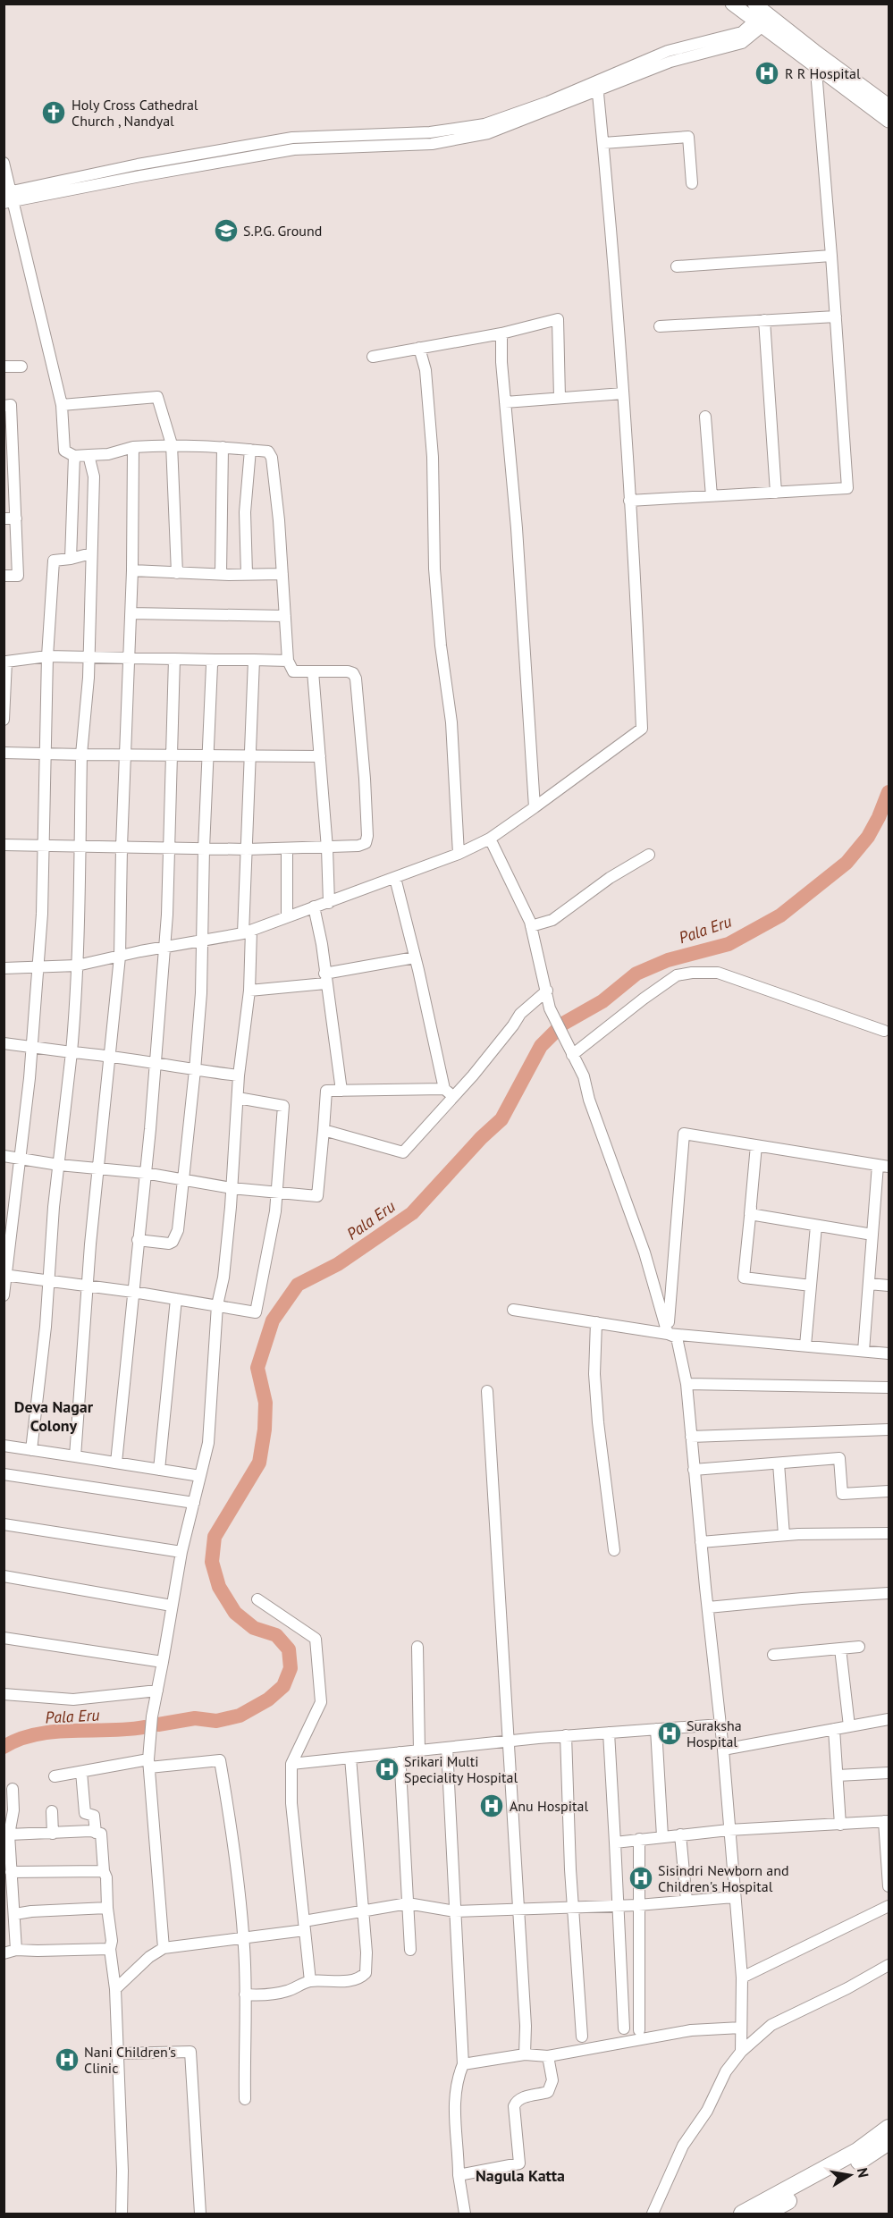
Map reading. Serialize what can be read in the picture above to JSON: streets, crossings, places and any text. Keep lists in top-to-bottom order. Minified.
{"districts":["Deva Nagar Colony","Nagula Katta"],"water":["Pala Eru"],"places":{"hospital":["R R Hospital","Suraksha Hospital","Srikari Multi Speciality Hospital","Anu Hospital","Sisindri Newborn and Children's Hospital","Nani Children's Clinic"],"church":["Holy Cross Cathedral Church , Nandyal"],"school or university":["S.P.G. Ground"]},"north":"right"}
